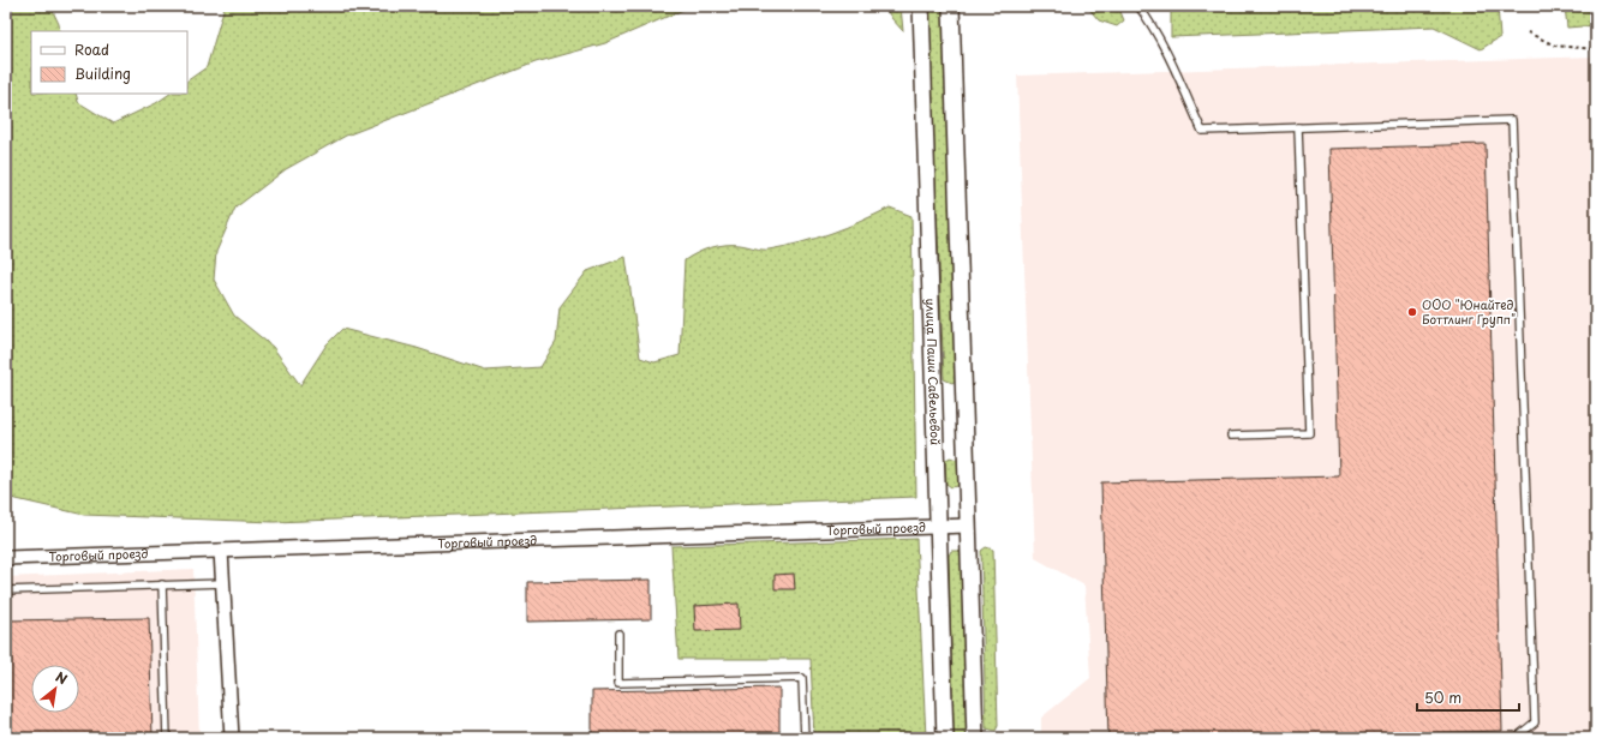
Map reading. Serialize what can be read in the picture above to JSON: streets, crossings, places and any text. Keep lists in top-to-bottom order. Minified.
{"streets":{"street":["улица Паши Савельевой","Торговый проезд"]},"crossings":[["улица Паши Савельевой","Торговый проезд"]],"places":["ООО \"Юнайтед Боттлинг Групп\""],"legend":["Road","Building"],"scale_bar":"50 m","north":"top right"}
